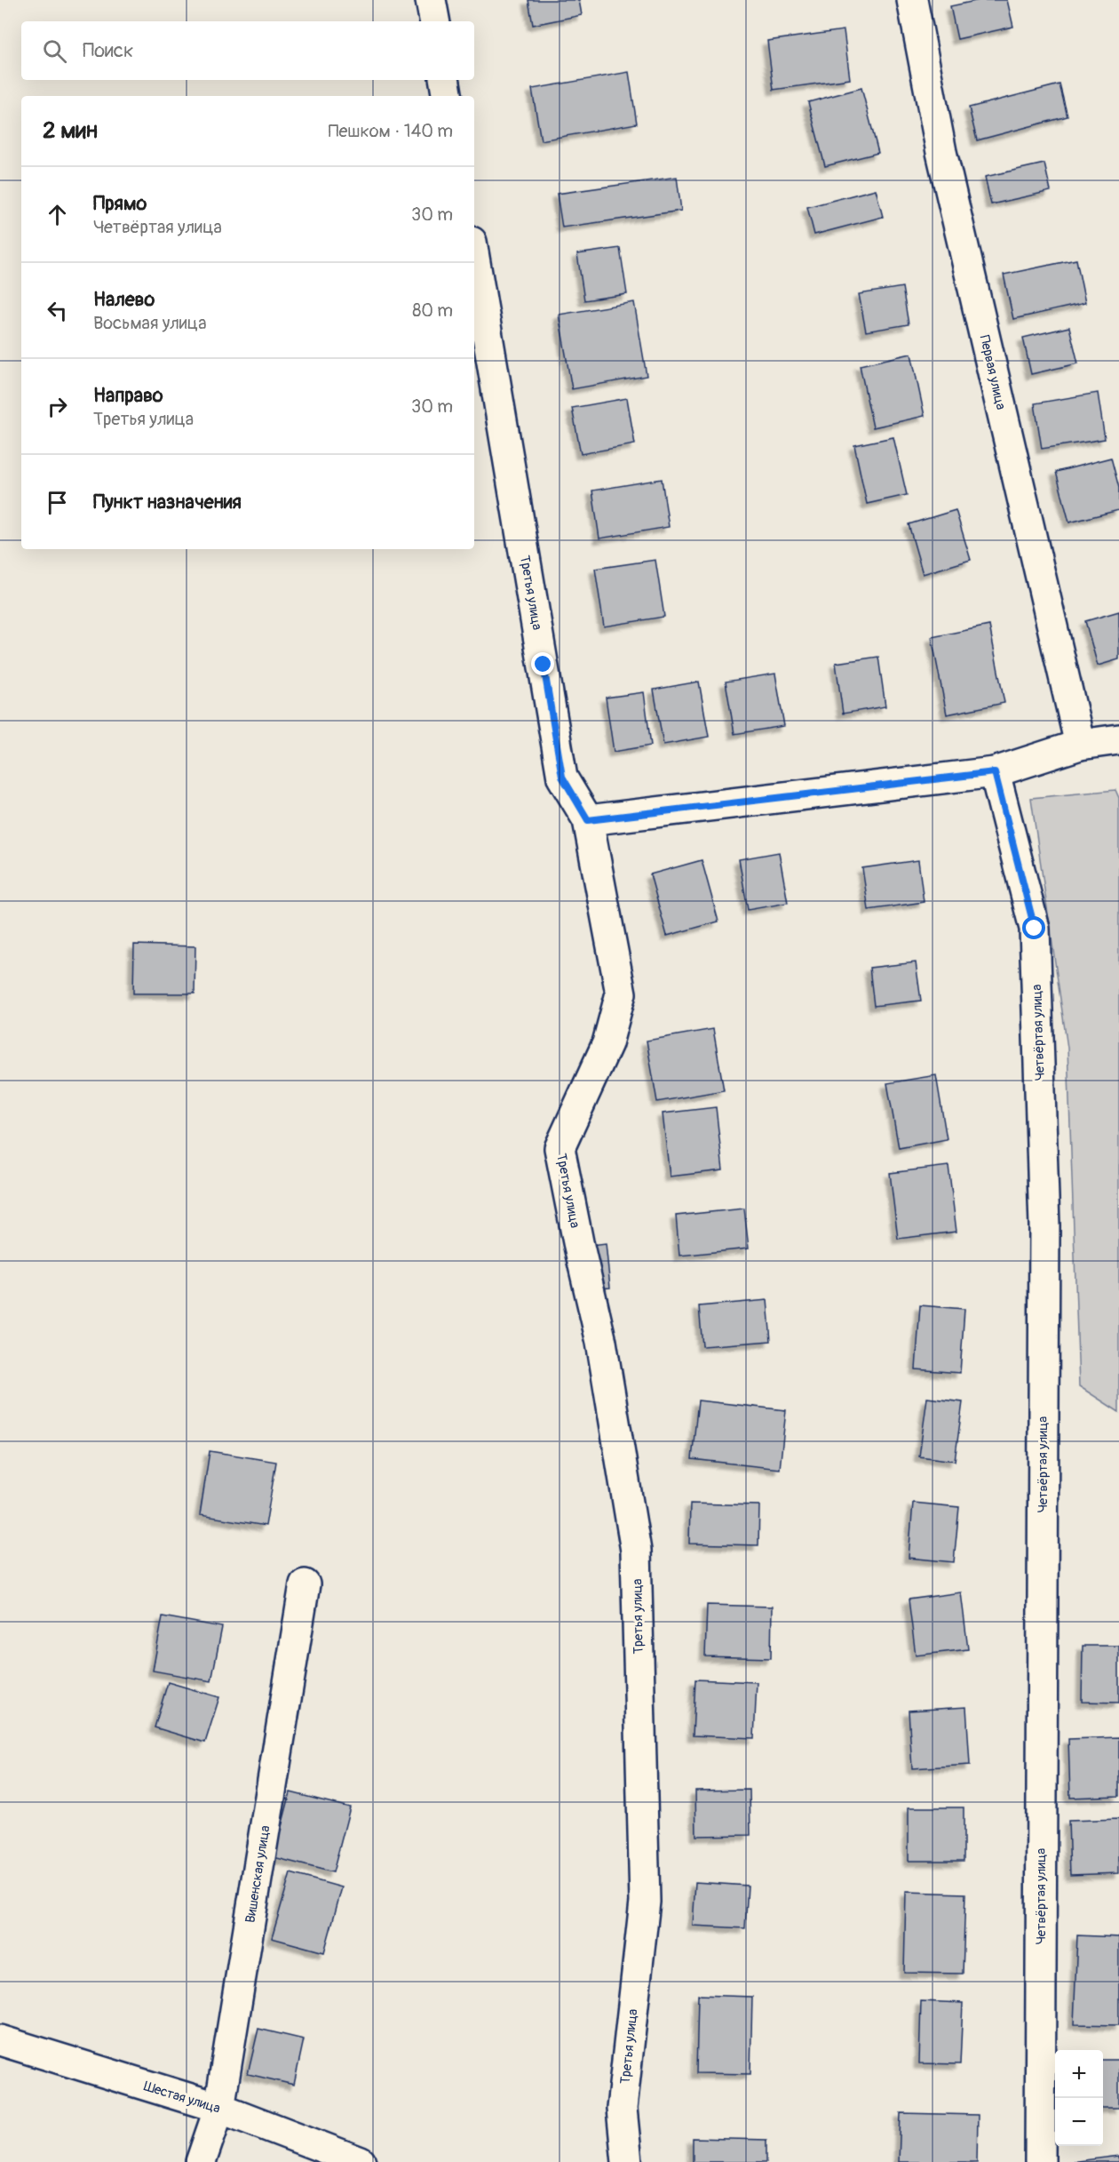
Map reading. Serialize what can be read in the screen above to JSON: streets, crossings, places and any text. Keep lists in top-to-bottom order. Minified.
{"streets":{"street":["Первая улица","Третья улица","Четвёртая улица","Вишенская улица","Шестая улица"]},"crossings":[["Вишенская улица","Шестая улица"]],"page":{"search":"Поиск","heading":["2 мин","Пешком · 140 m"],"list":[["Прямо","Четвёртая улица","30 m"],["Налево","Восьмая улица","80 m"],["Направо","Третья улица","30 m"],"Пункт назначения"],"map_buttons":["+","−"]}}
